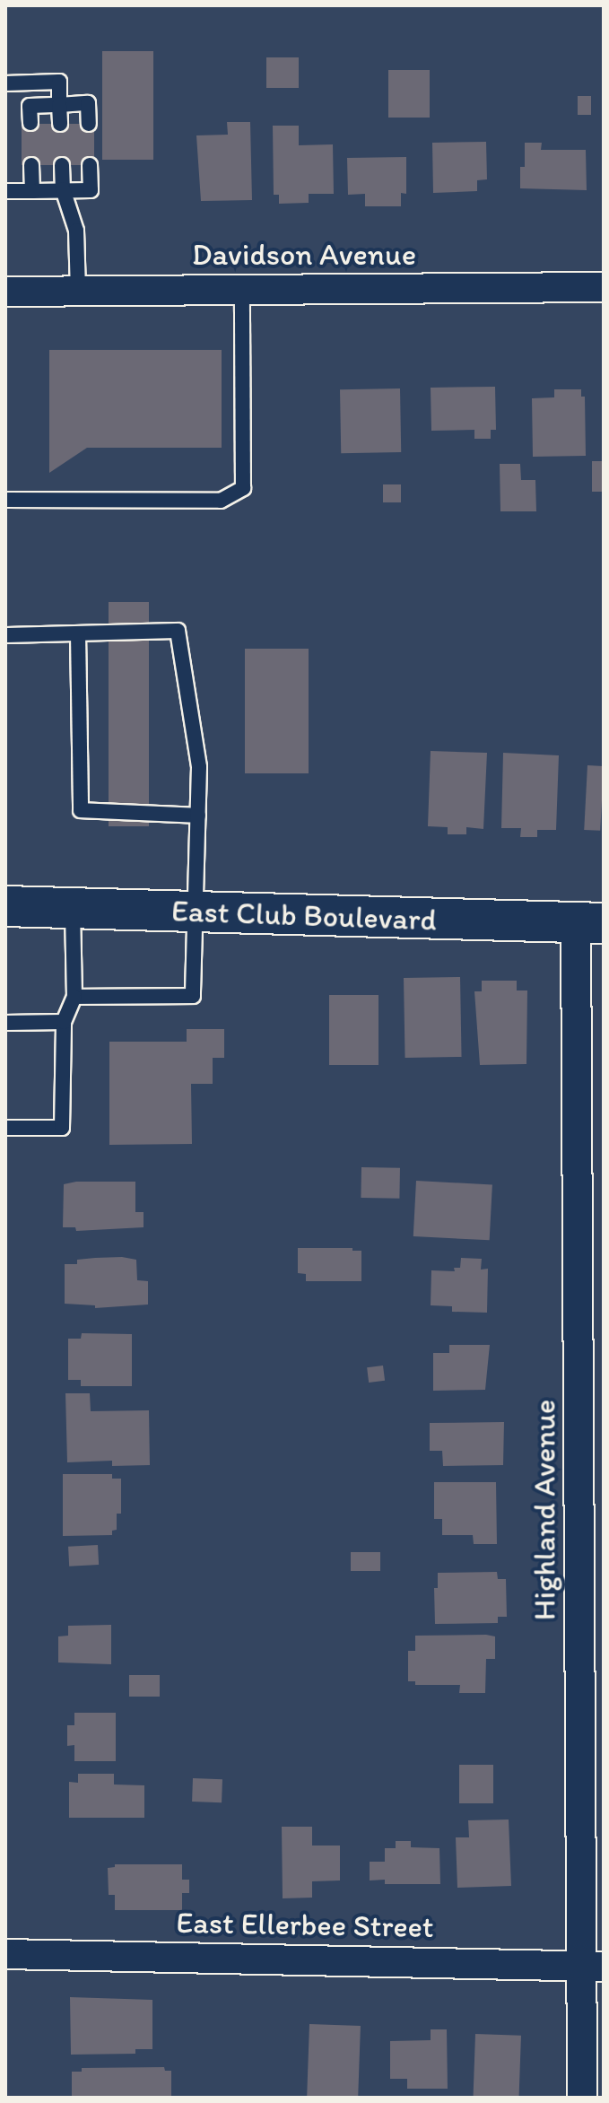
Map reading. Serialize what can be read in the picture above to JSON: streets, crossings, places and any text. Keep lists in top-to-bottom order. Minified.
{"streets":{"street":["Davidson Avenue","East Club Boulevard","Highland Avenue","East Ellerbee Street"]},"crossings":[["East Club Boulevard","Highland Avenue"],["Highland Avenue","East Ellerbee Street"]]}
